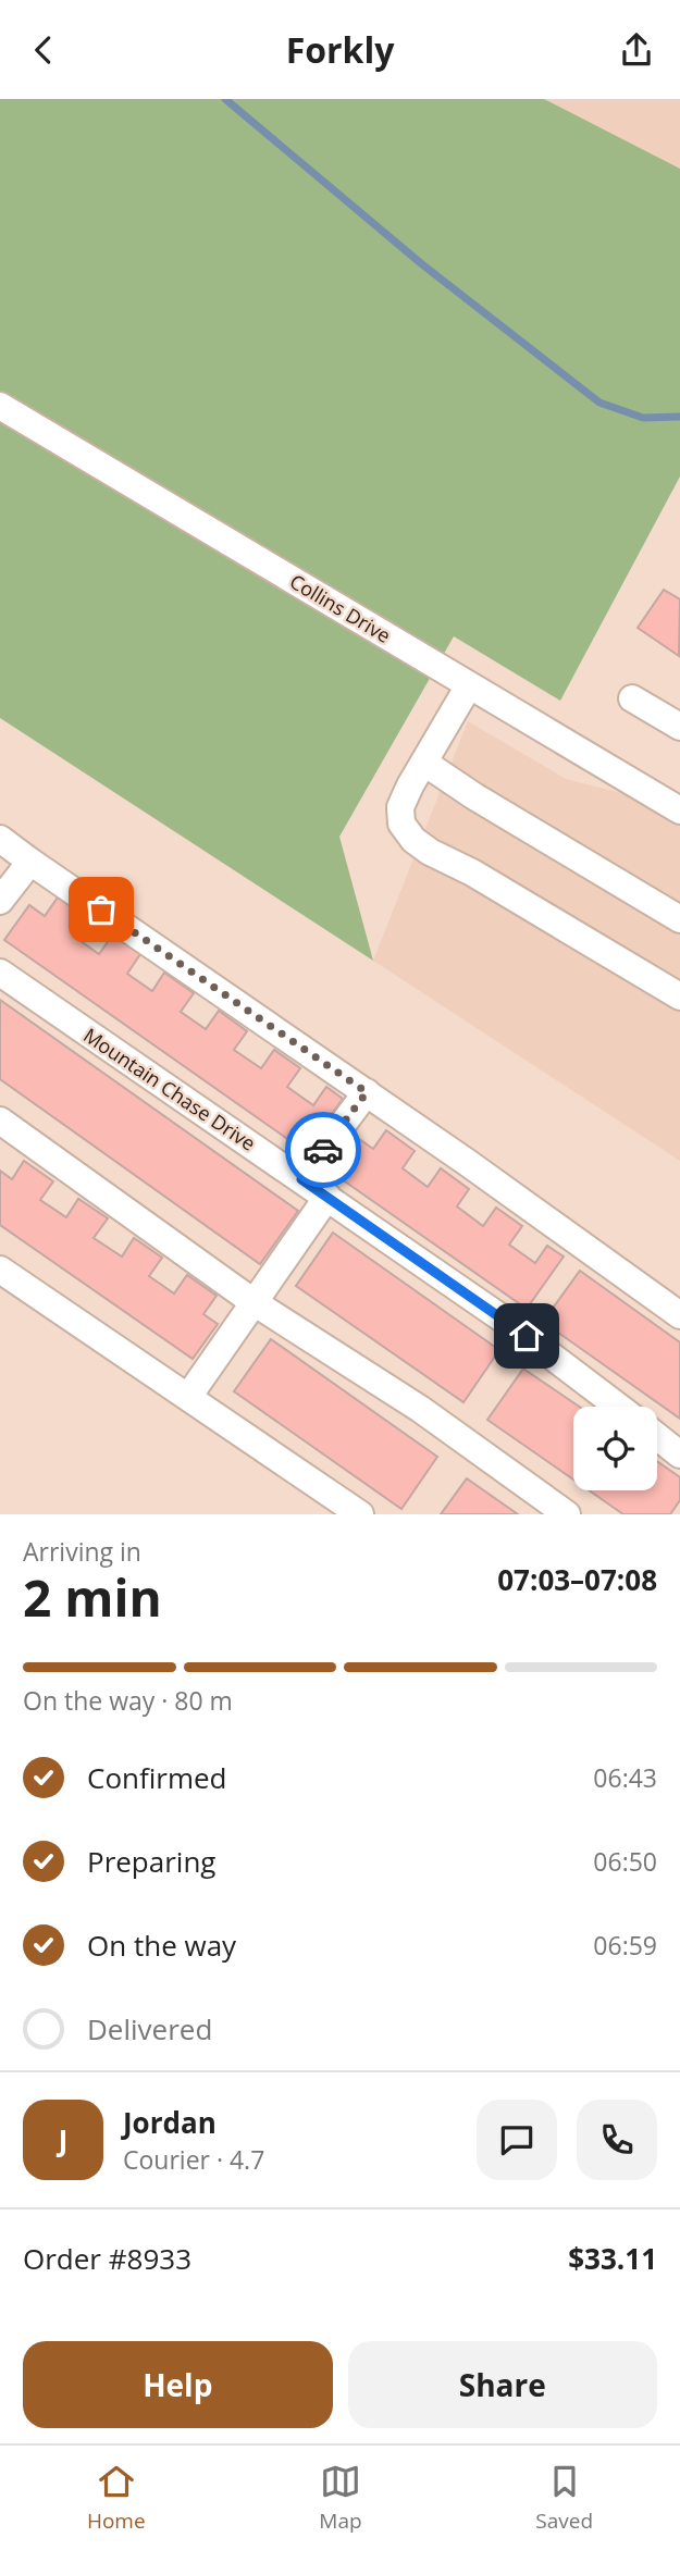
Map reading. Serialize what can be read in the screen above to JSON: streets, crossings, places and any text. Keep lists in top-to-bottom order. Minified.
{"streets":{"street":["Collins Drive","Mountain Chase Drive"]},"page":{"header":"Forkly","heading":["2 min","Arriving in","07:03–07:08"],"panel":["Jordan","Courier · 4.7","Order #8933","$33.11"],"bar":"On the way · 80 m","list":[["Confirmed","06:43"],["Preparing","06:50"],["On the way","06:59"],"Delivered"],"round":"J","buttons":["Help","Share"],"tabs":["Home","Map","Saved"]}}
